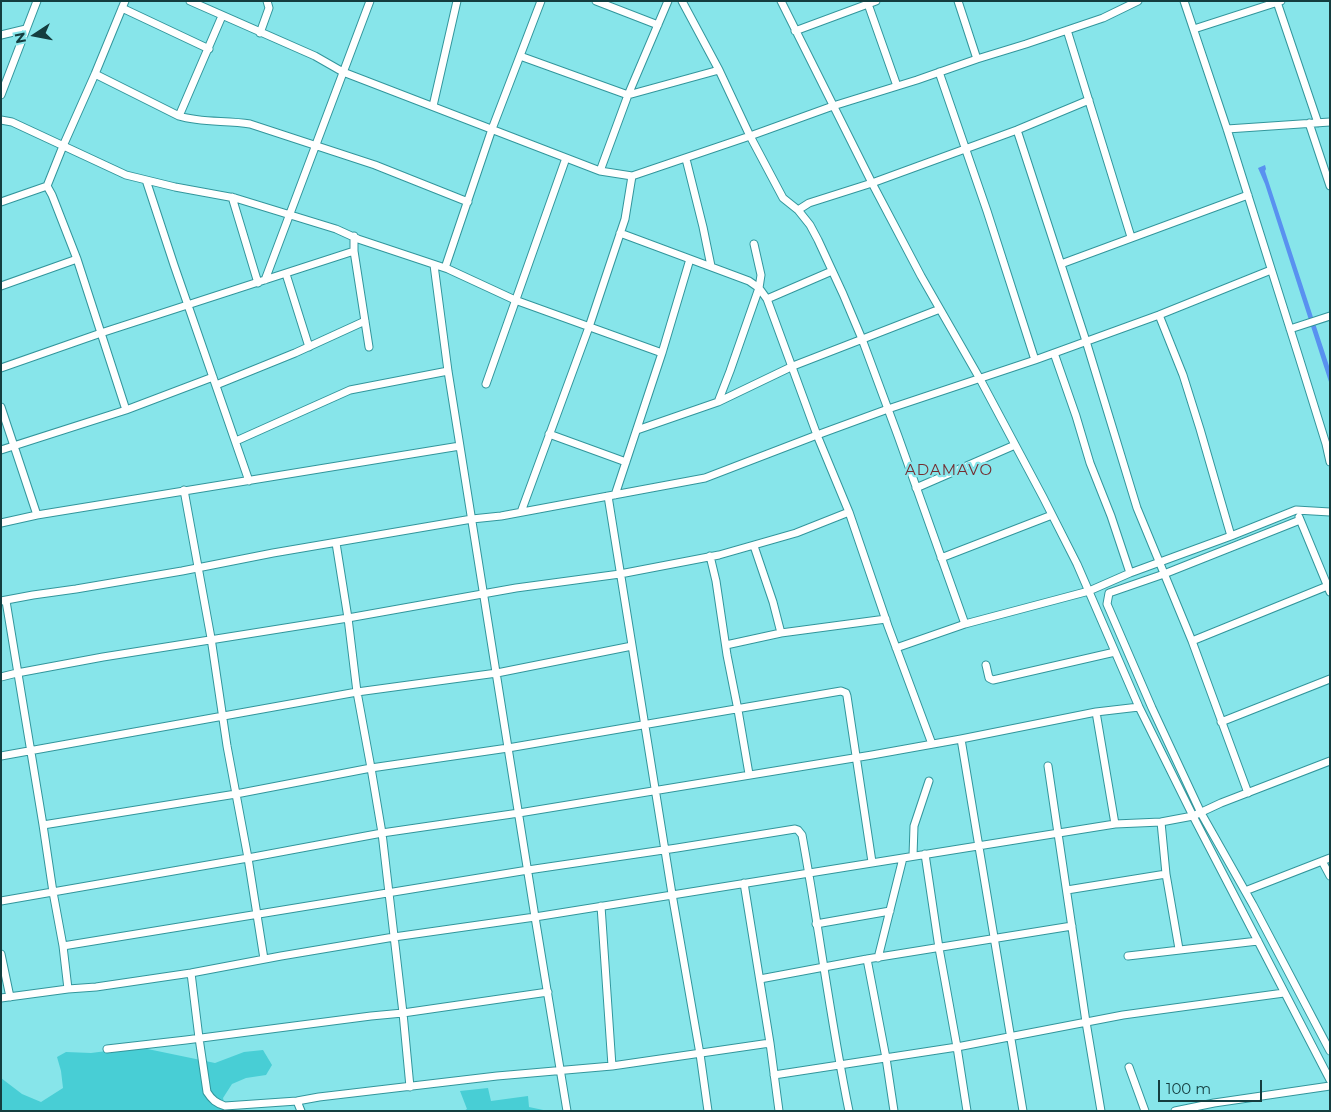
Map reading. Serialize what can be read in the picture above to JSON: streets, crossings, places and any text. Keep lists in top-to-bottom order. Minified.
{"districts":["ADAMAVO"],"scale_bar":"100 m","north":"left"}
